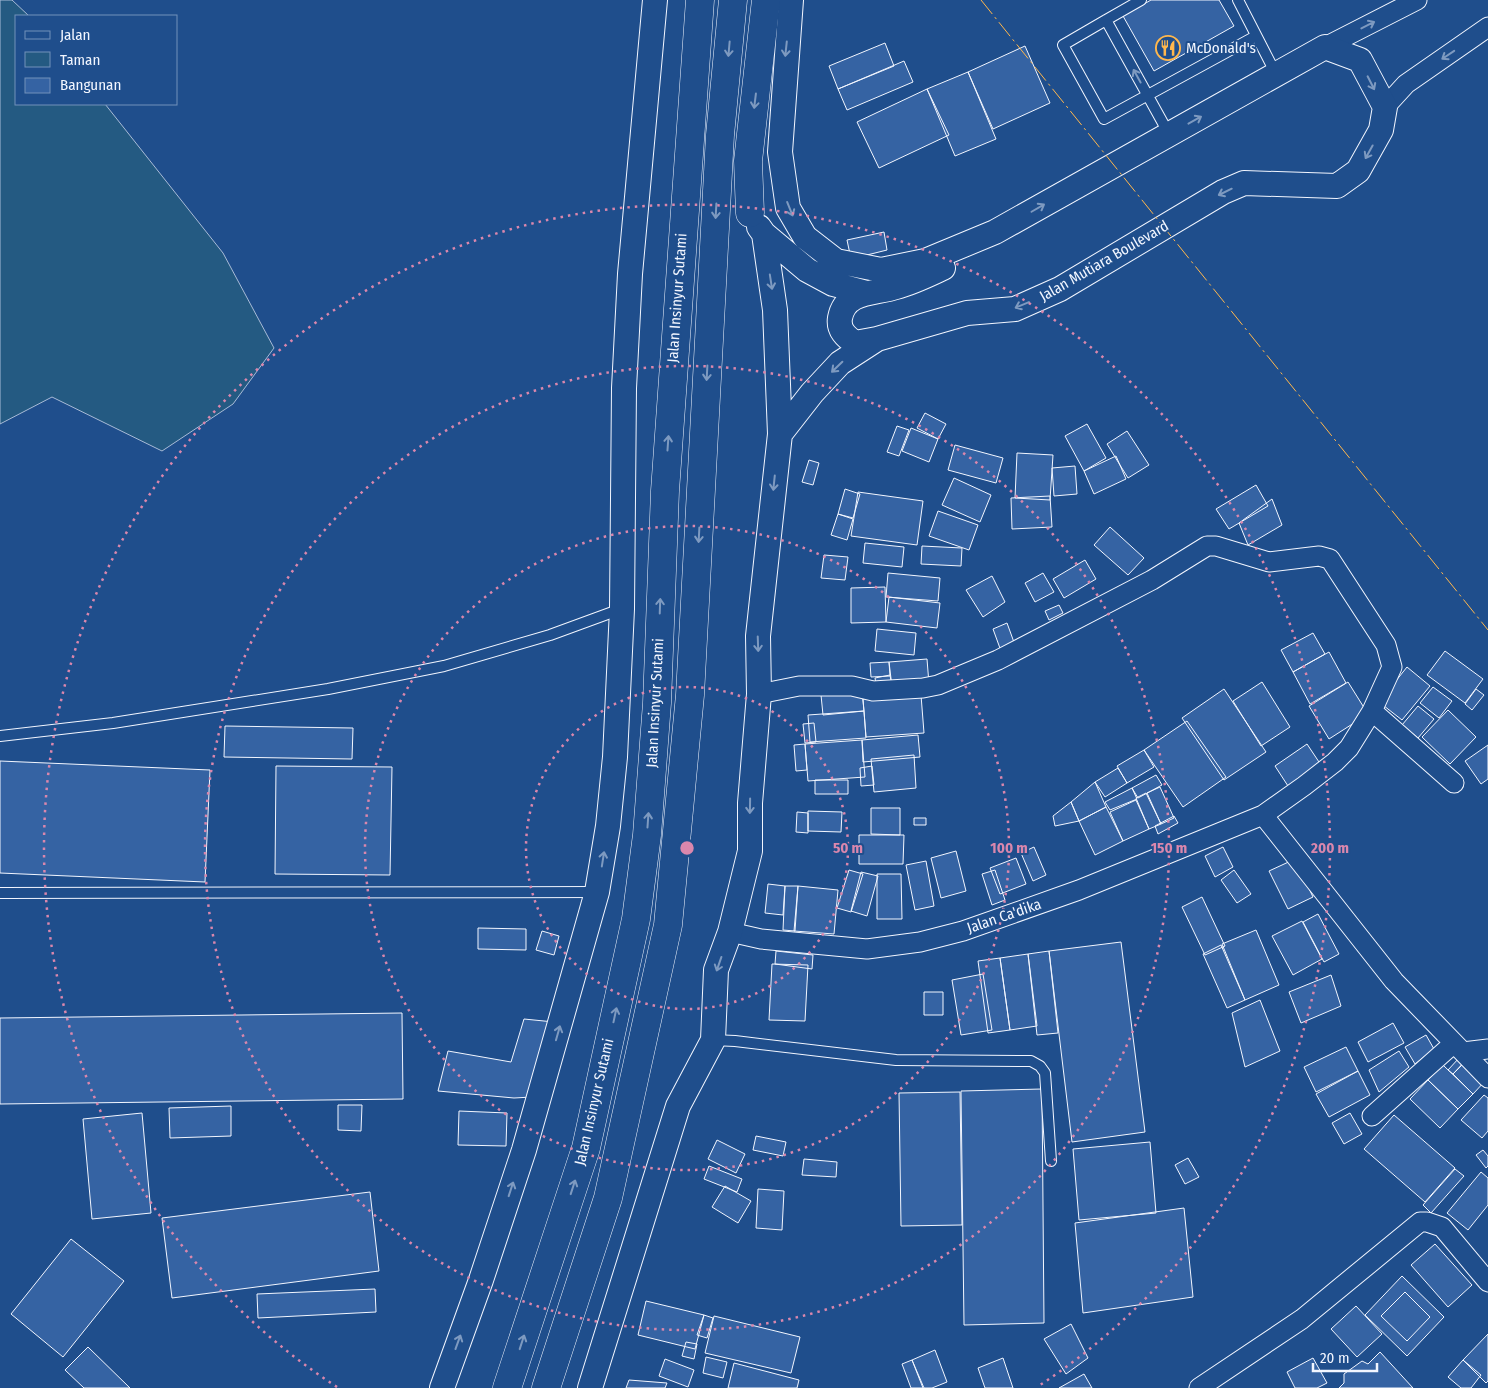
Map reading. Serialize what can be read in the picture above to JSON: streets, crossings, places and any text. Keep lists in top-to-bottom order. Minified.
{"streets":{"highway":["Jalan Insinyur Sutami"],"street":["Jalan Mutiara Boulevard","Jalan Ca'dika"]},"places":{"restaurant":["McDonald's"]},"legend":["Jalan","Taman","Bangunan"],"scale_bar":"20 m","rings":["50 m","100 m","150 m","200 m"]}
